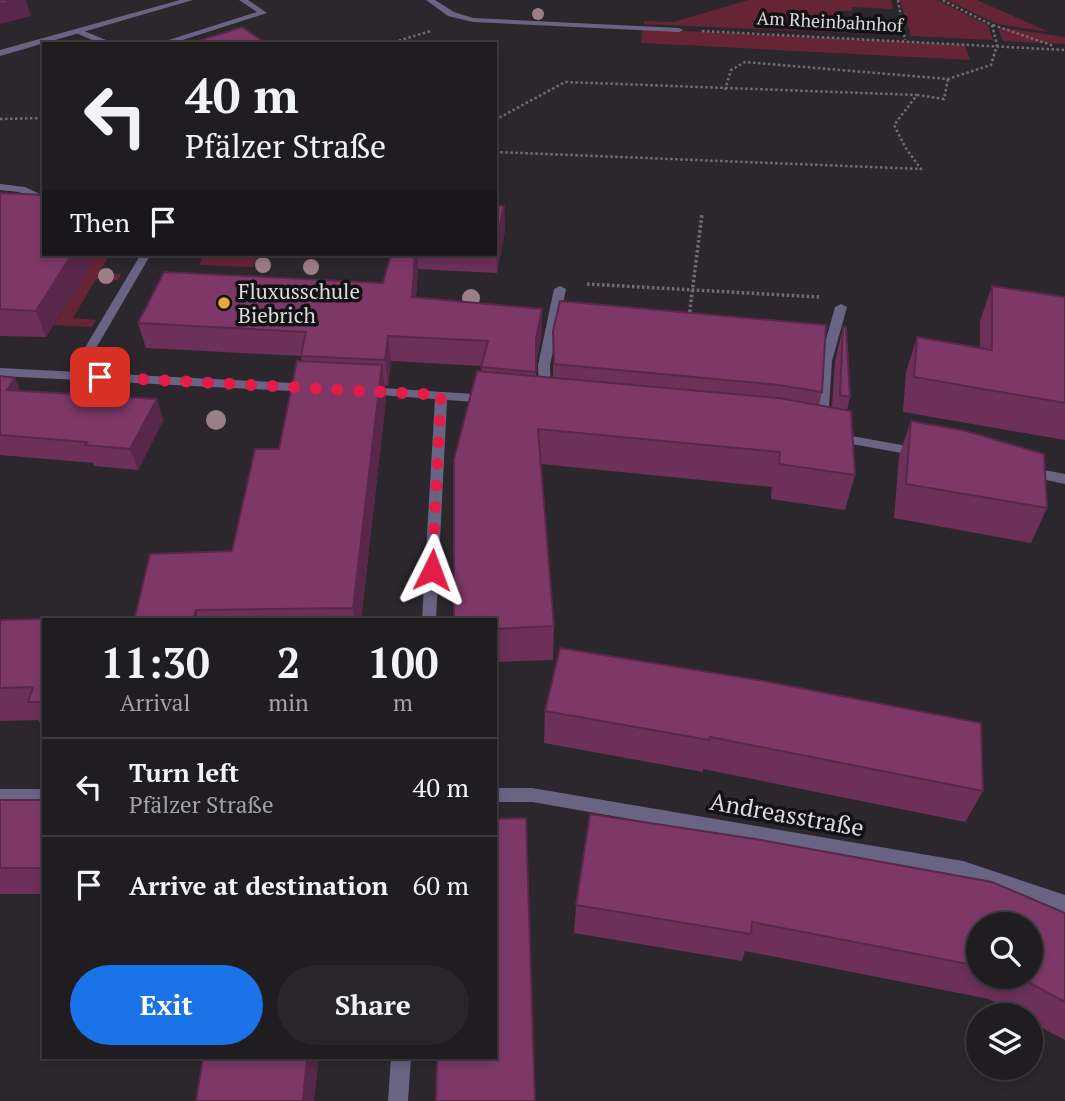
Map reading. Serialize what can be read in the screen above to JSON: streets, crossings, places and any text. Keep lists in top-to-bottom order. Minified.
{"streets":{"street":["Andreasstraße"],"path":["Am Rheinbahnhof"]},"places":["Fluxusschule Biebrich"],"page":{"turn":["40 m","Pfälzer Straße"],"then":"Then","eta":["11:30","Arrival","2","min","100","m"],"list":[{"name":"Turn left","note":"Pfälzer Straße","value":"40 m"},{"name":"Arrive at destination","value":"60 m"}],"buttons":["Exit","Share"]}}
